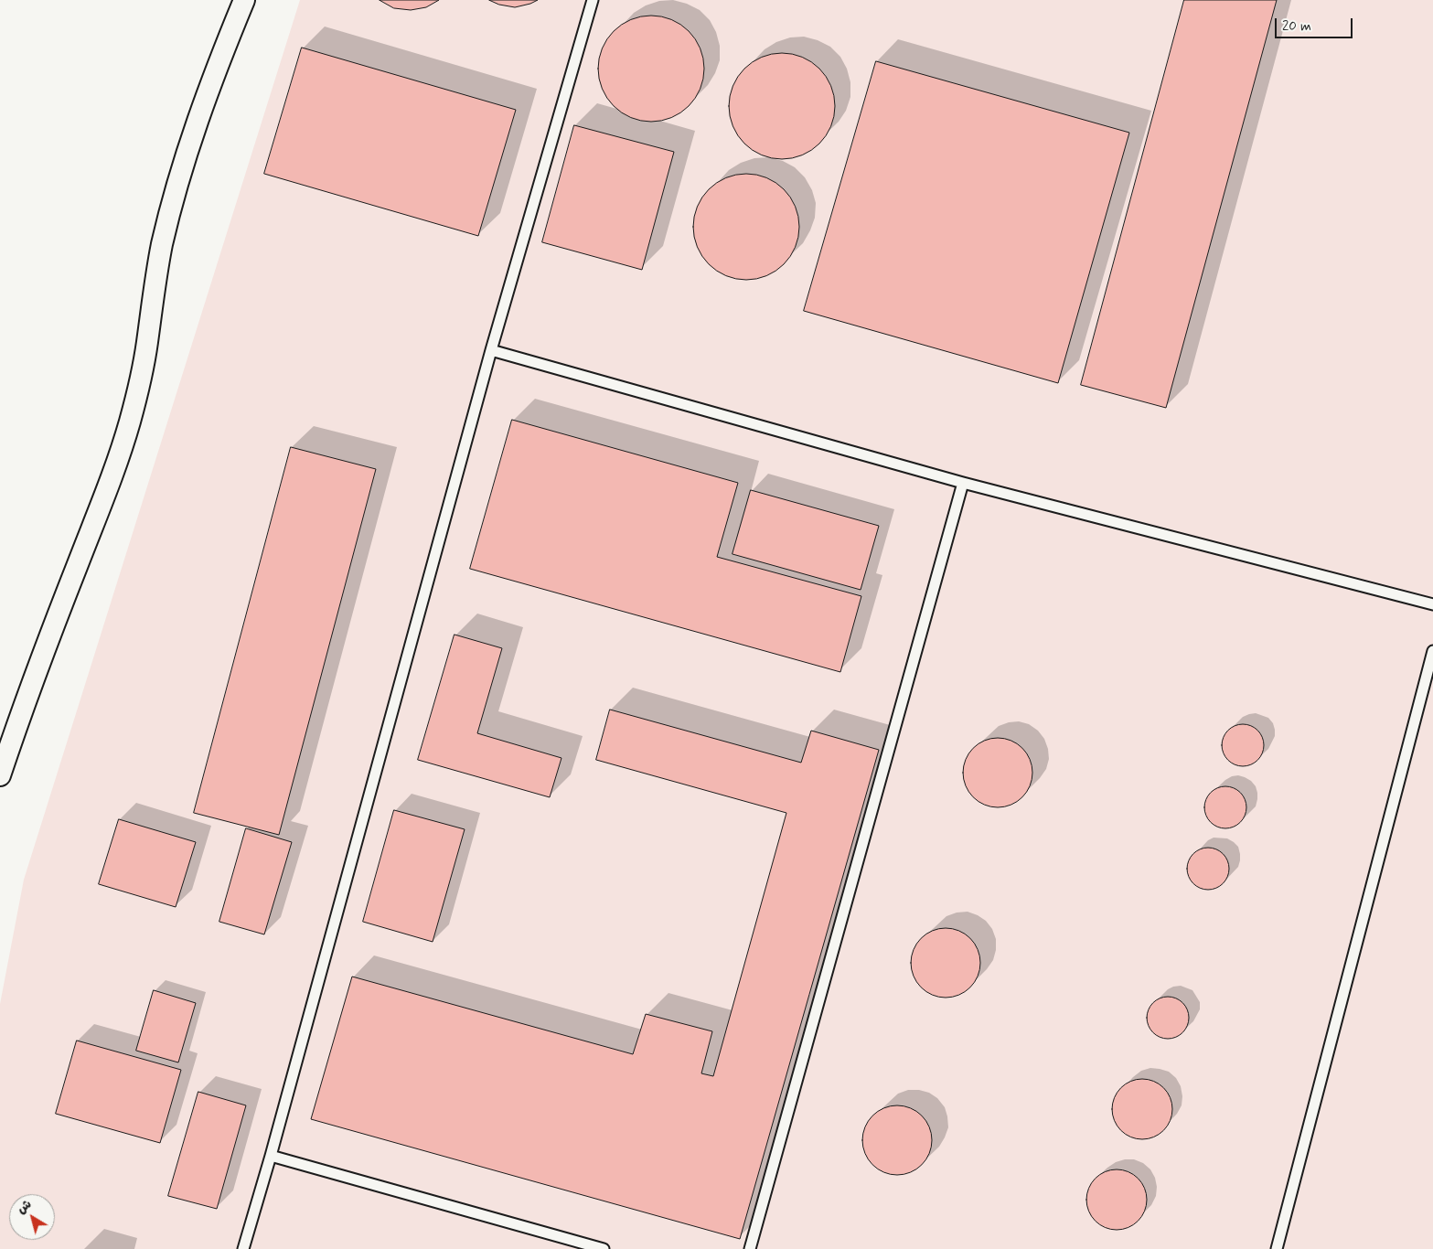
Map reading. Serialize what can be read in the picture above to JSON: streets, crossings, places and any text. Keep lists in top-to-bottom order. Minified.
{"scale_bar":"20 m","north":"top left"}
